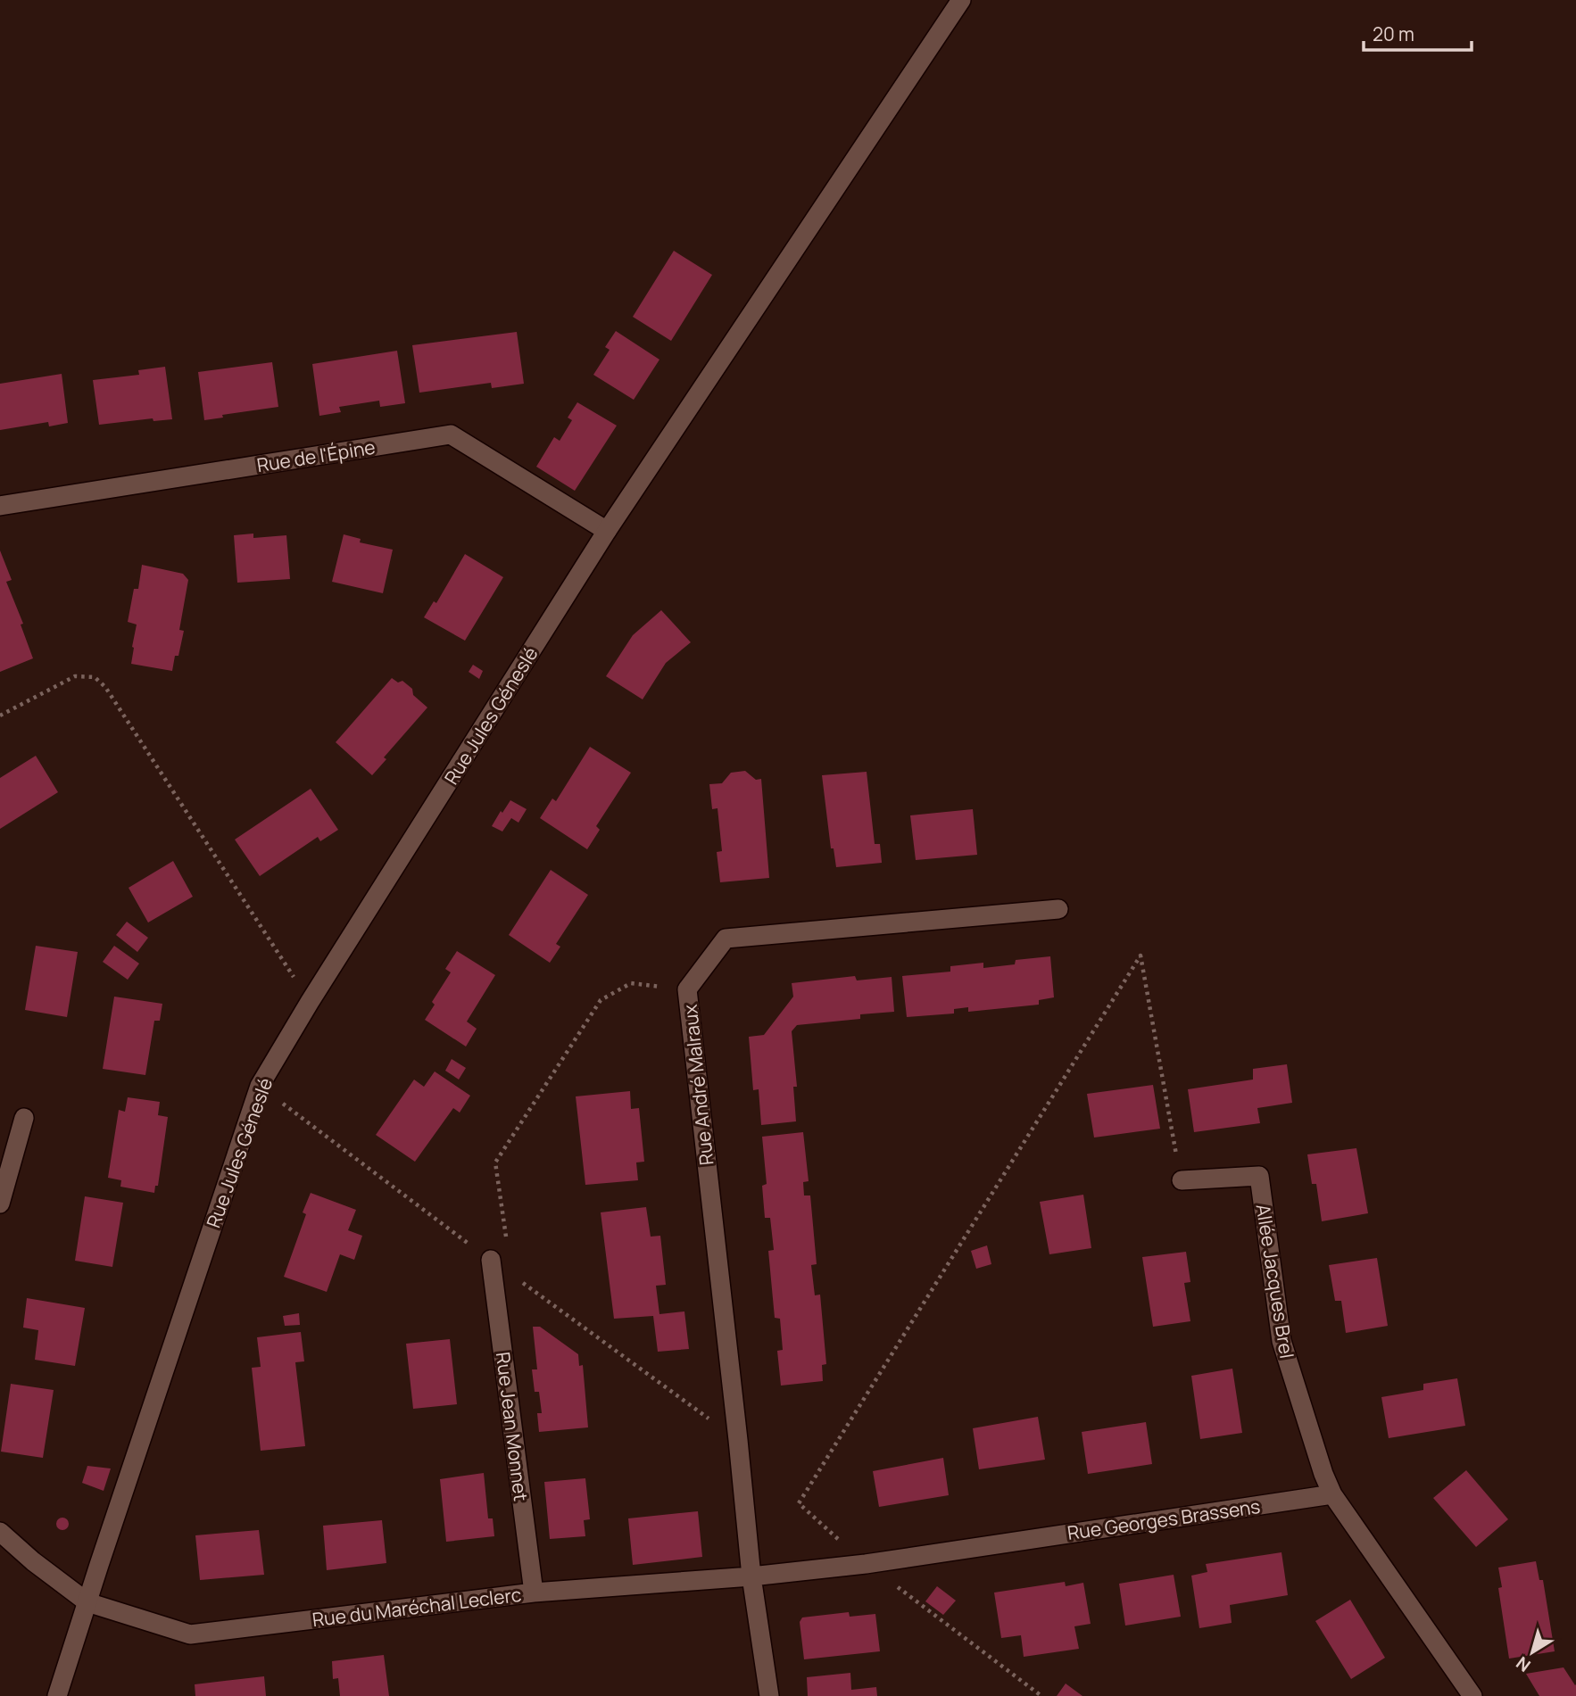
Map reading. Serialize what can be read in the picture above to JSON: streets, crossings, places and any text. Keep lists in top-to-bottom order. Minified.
{"streets":{"street":["Rue de l'Épine","Rue Jules Géneslé","Rue André Malraux","Allée Jacques Brel","Rue Jean Monnet","Rue Georges Brassens","Rue du Maréchal Leclerc"]},"crossings":[["Rue de l'Épine","Rue Jules Géneslé"],["Rue Jules Géneslé","Rue du Maréchal Leclerc"],["Rue André Malraux","Rue Georges Brassens"],["Rue André Malraux","Rue du Maréchal Leclerc"],["Allée Jacques Brel","Rue Georges Brassens"],["Rue Jean Monnet","Rue du Maréchal Leclerc"],["Rue Georges Brassens","Rue du Maréchal Leclerc"]],"scale_bar":"20 m","north":"bottom left"}
